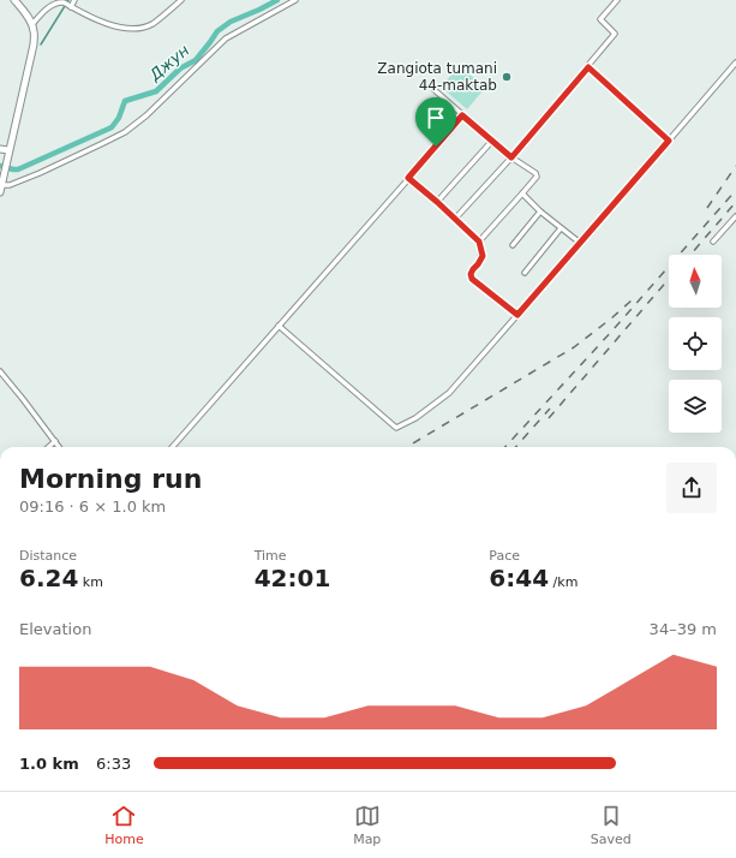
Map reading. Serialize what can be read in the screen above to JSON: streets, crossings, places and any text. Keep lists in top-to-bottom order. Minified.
{"water":["Джун"],"places":["Zangiota tumani 44-maktab"],"north":"top","page":{"heading":["Morning run","09:16 · 6 × 1.0 km"],"stats":[["Distance","6.24 km"],["Time","42:01"],["Pace","6:44 /km"]],"chart":["Elevation","34–39 m"],"list":[{"name":"1.0 km","note":"6:33"}],"tabs":["Home","Map","Saved"]}}
